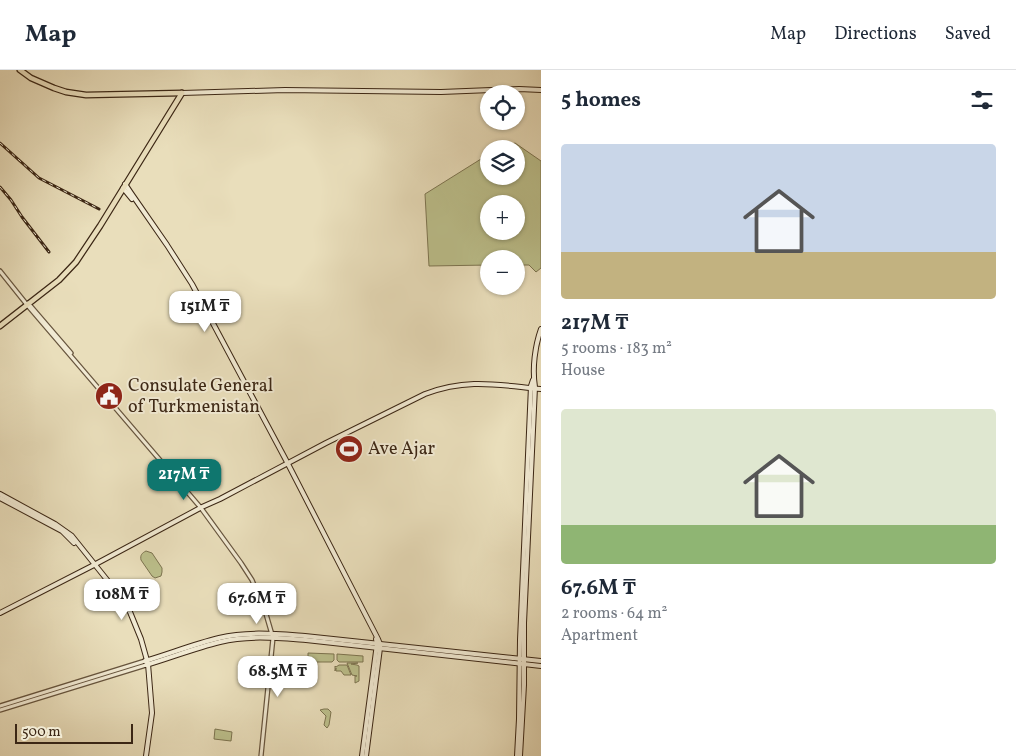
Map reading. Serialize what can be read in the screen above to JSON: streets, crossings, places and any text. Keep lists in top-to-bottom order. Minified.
{"places":{"public building":["Consulate General of Turkmenistan"],"sports":["Ave Ajar"]},"scale_bar":"500 m","page":{"header":"Map","nav":["Map","Directions","Saved"],"heading":"5 homes","map_buttons":["+","−"],"list":[{"name":"217M ₸","note":"5 rooms · 183 m² · House"},{"name":"67.6M ₸","note":"2 rooms · 64 m² · Apartment"}],"price":["151M ₸","217M ₸","108M ₸","67.6M ₸","68.5M ₸"],"scale":"500 m"}}
